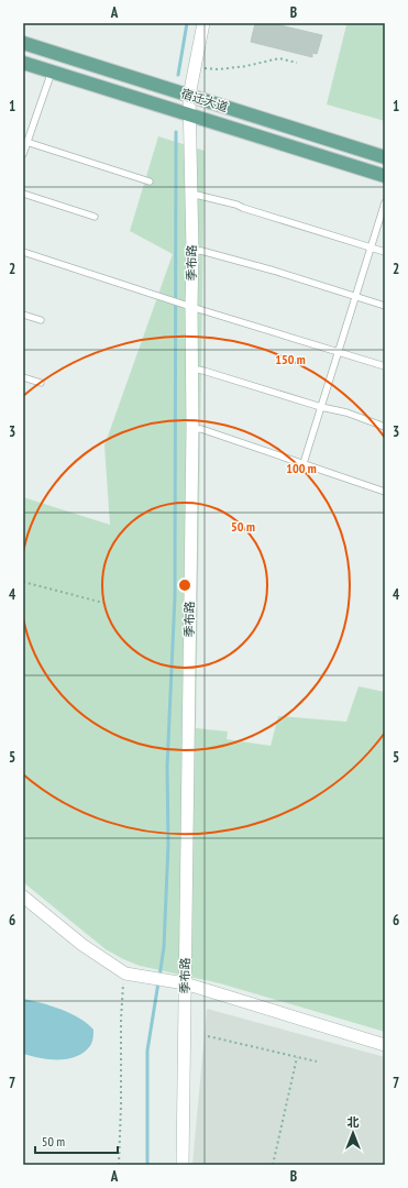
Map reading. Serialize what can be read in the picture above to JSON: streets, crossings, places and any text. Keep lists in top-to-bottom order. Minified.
{"streets":{"main road":["宿迁大道"],"street":["季布路"]},"crossings":[["宿迁大道","季布路"]],"scale_bar":"50 m","north":"top","grid":{"columns":["A","B"],"rows":["1","2","3","4","5","6","7"]},"rings":["150 m","100 m","50 m"]}
